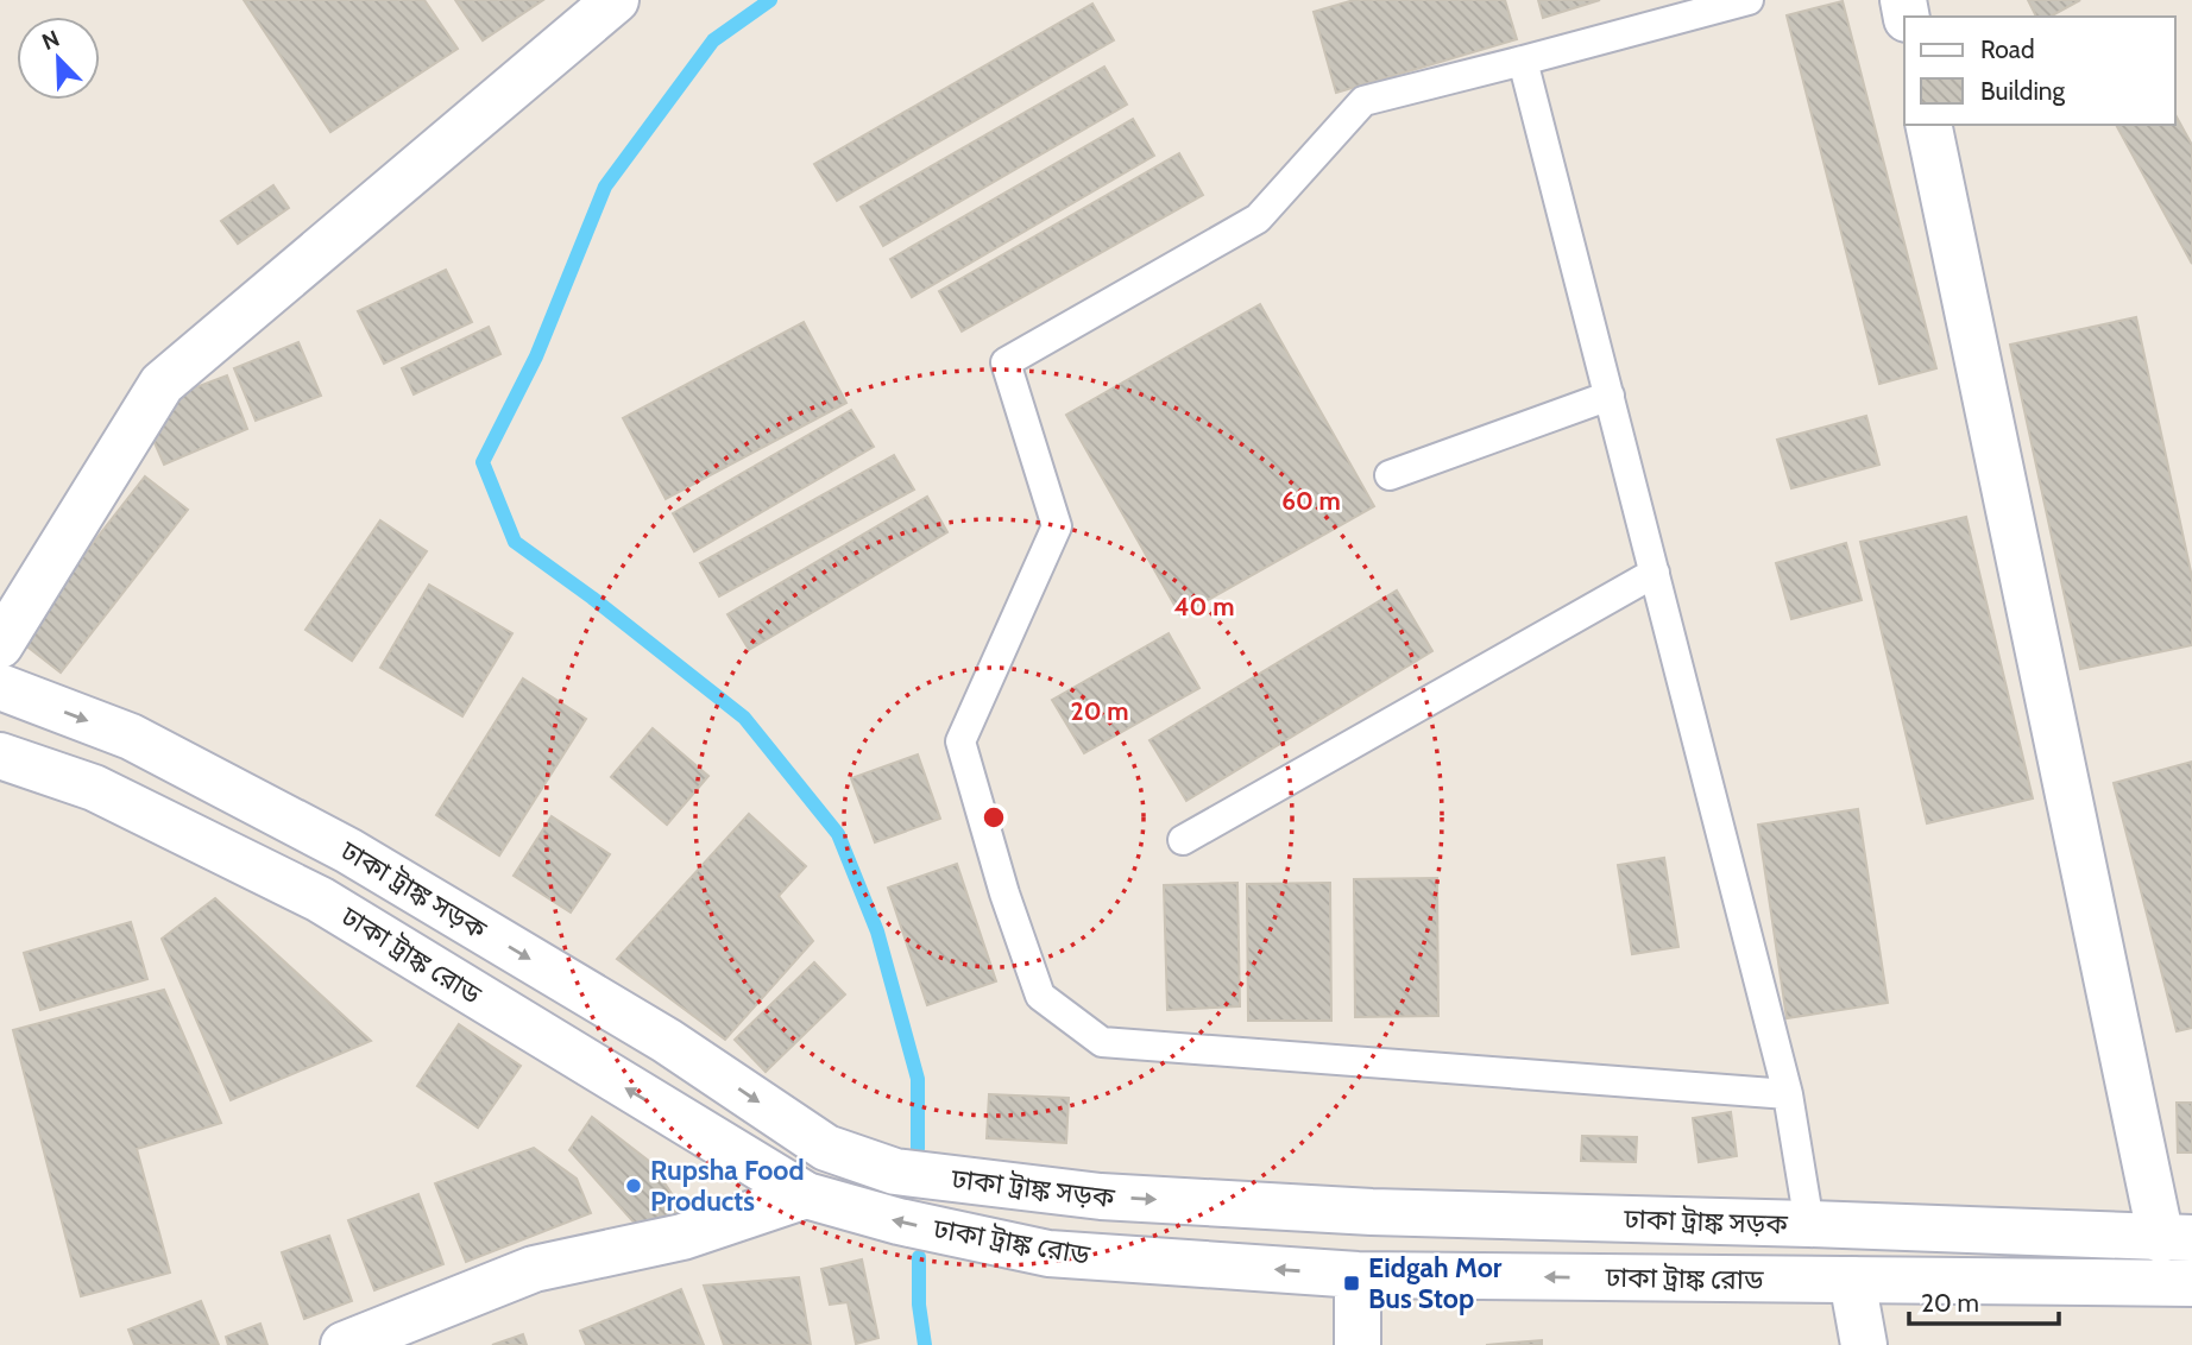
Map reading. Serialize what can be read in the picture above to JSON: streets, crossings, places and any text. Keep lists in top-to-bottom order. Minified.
{"streets":{"main road":["ঢাকা ট্রাঙ্ক সড়ক","ঢাকা ট্রাঙ্ক রোড"]},"one_way":["ঢাকা ট্রাঙ্ক সড়ক","ঢাকা ট্রাঙ্ক রোড"],"places":{"other":["Rupsha Food Products"],"transit":["Eidgah Mor Bus Stop"]},"legend":["Road","Building"],"scale_bar":"20 m","north":"top left","rings":["60 m","40 m","20 m"]}
